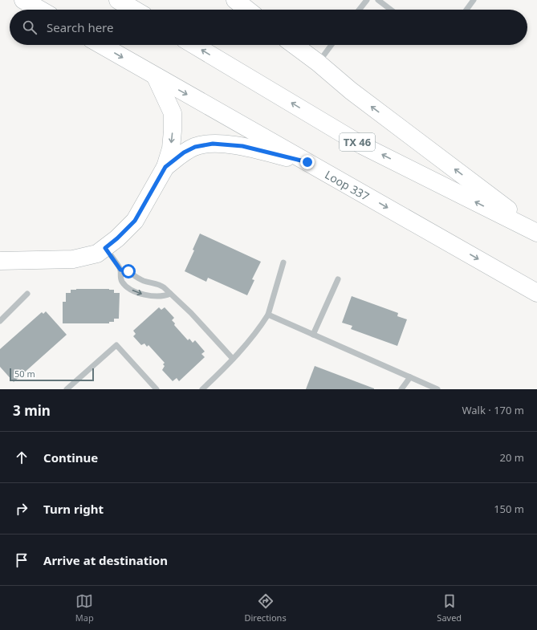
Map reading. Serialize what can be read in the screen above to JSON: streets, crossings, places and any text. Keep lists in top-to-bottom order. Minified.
{"streets":{"main road":["TX 46","Loop 337"]},"scale_bar":"50 m","page":{"search":"Search here","scale":"50 m","heading":["3 min","Walk · 170 m"],"list":[["Continue","20 m"],["Turn right","150 m"],"Arrive at destination"],"nav":["Map","Directions","Saved"]}}
